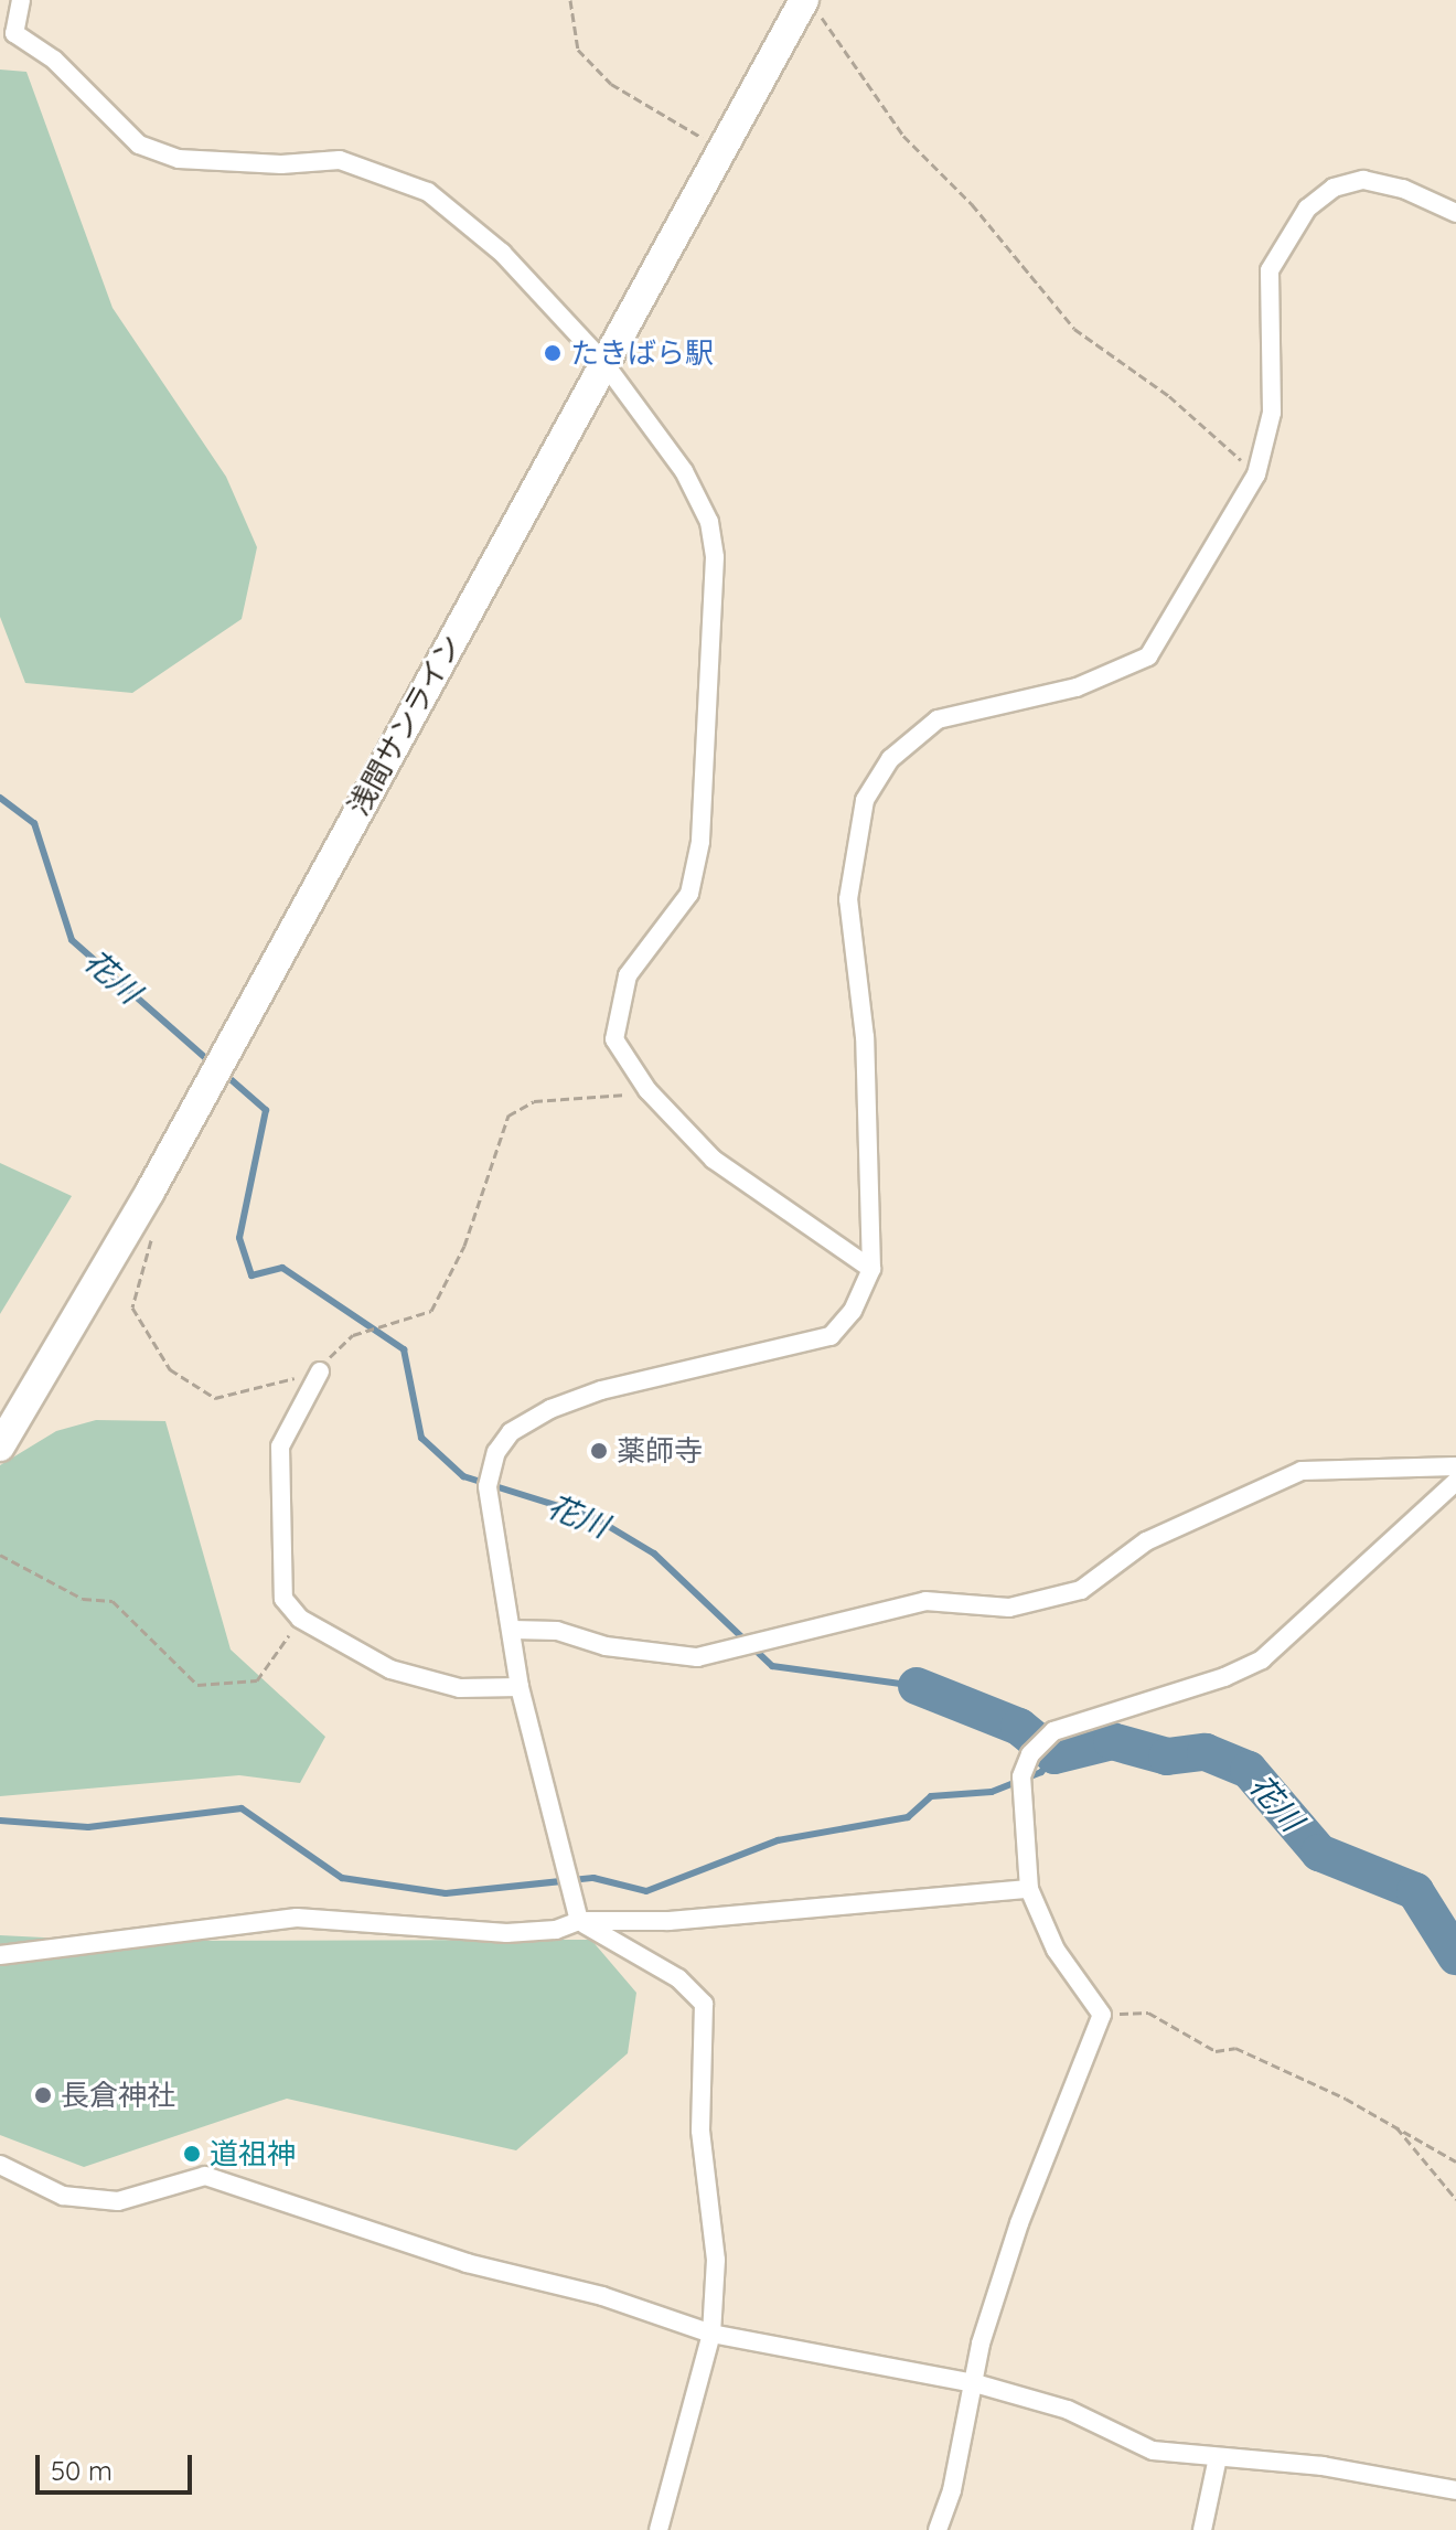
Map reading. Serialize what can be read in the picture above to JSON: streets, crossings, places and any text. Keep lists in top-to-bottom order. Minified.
{"streets":{"main road":["浅間サンライン"]},"water":["花川"],"places":["たきばら駅","薬師寺","長倉神社","道祖神"],"scale_bar":"50 m"}
